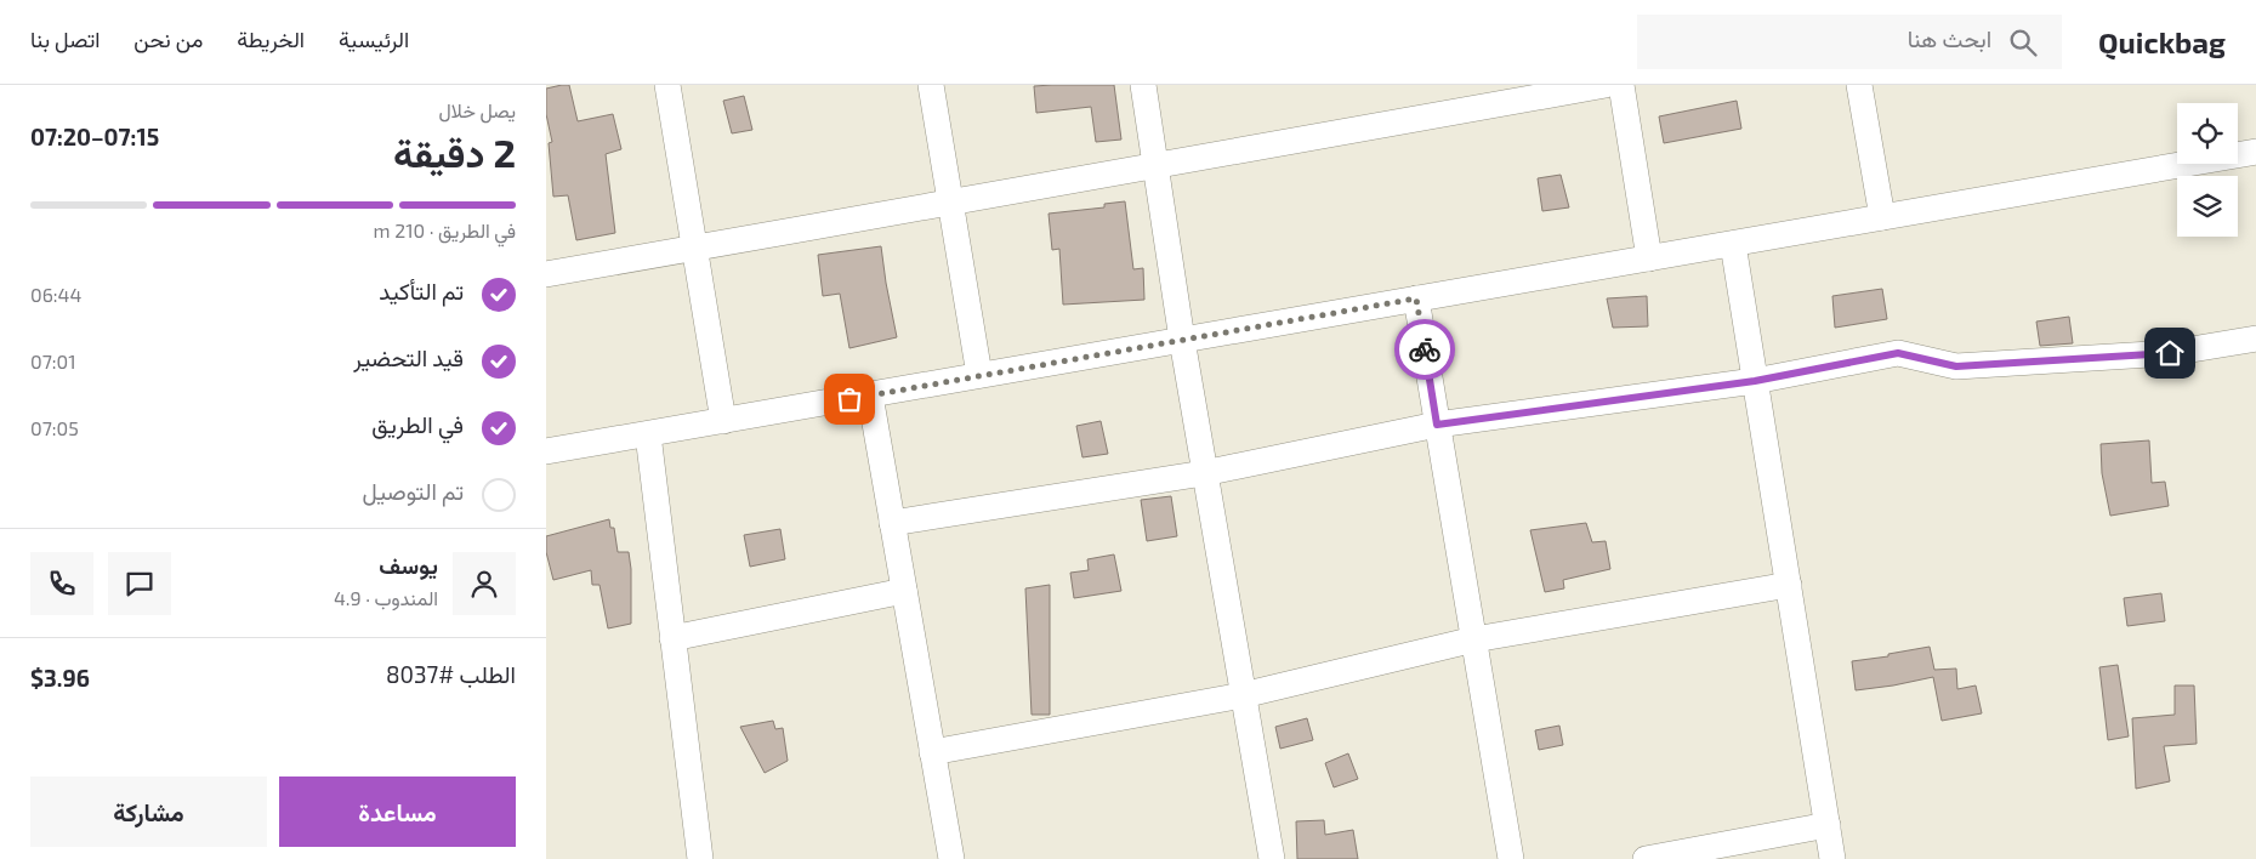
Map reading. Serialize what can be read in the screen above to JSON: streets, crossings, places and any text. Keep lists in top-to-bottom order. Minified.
{"page":{"header":"Quickbag","search":"ابحث هنا","nav":["الرئيسية","الخريطة","من نحن","اتصل بنا"],"heading":["2 دقيقة","يصل خلال","07:15–07:20"],"panel":["يوسف","المندوب · 4.9","الطلب #8037","$3.96"],"bar":"في الطريق · 210 m","list":[["تم التأكيد","06:44"],["قيد التحضير","07:01"],["في الطريق","07:05"],"تم التوصيل"],"buttons":["مساعدة","مشاركة"]}}
